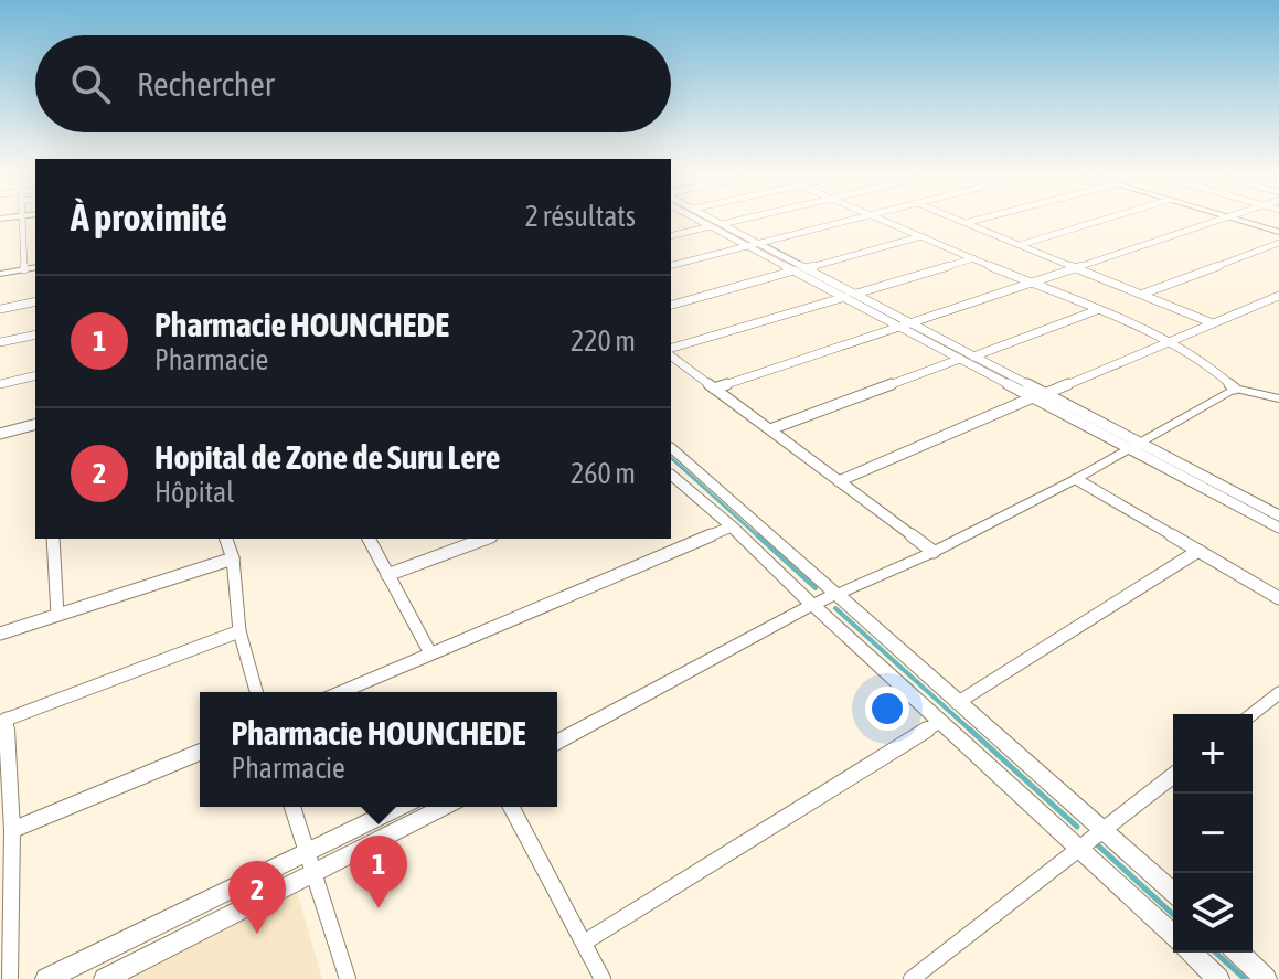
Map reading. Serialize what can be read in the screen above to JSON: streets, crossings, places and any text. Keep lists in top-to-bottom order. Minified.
{"page":{"search":"Rechercher","heading":["À proximité","2 résultats"],"list":[{"mark":"1","name":"Pharmacie HOUNCHEDE","note":"Pharmacie","value":"220 m"},{"mark":"2","name":"Hopital de Zone de Suru Lere","note":"Hôpital","value":"260 m"}],"popup":["Pharmacie HOUNCHEDE","Pharmacie"],"map_buttons":["+","−"],"pins":["1","2"]}}
